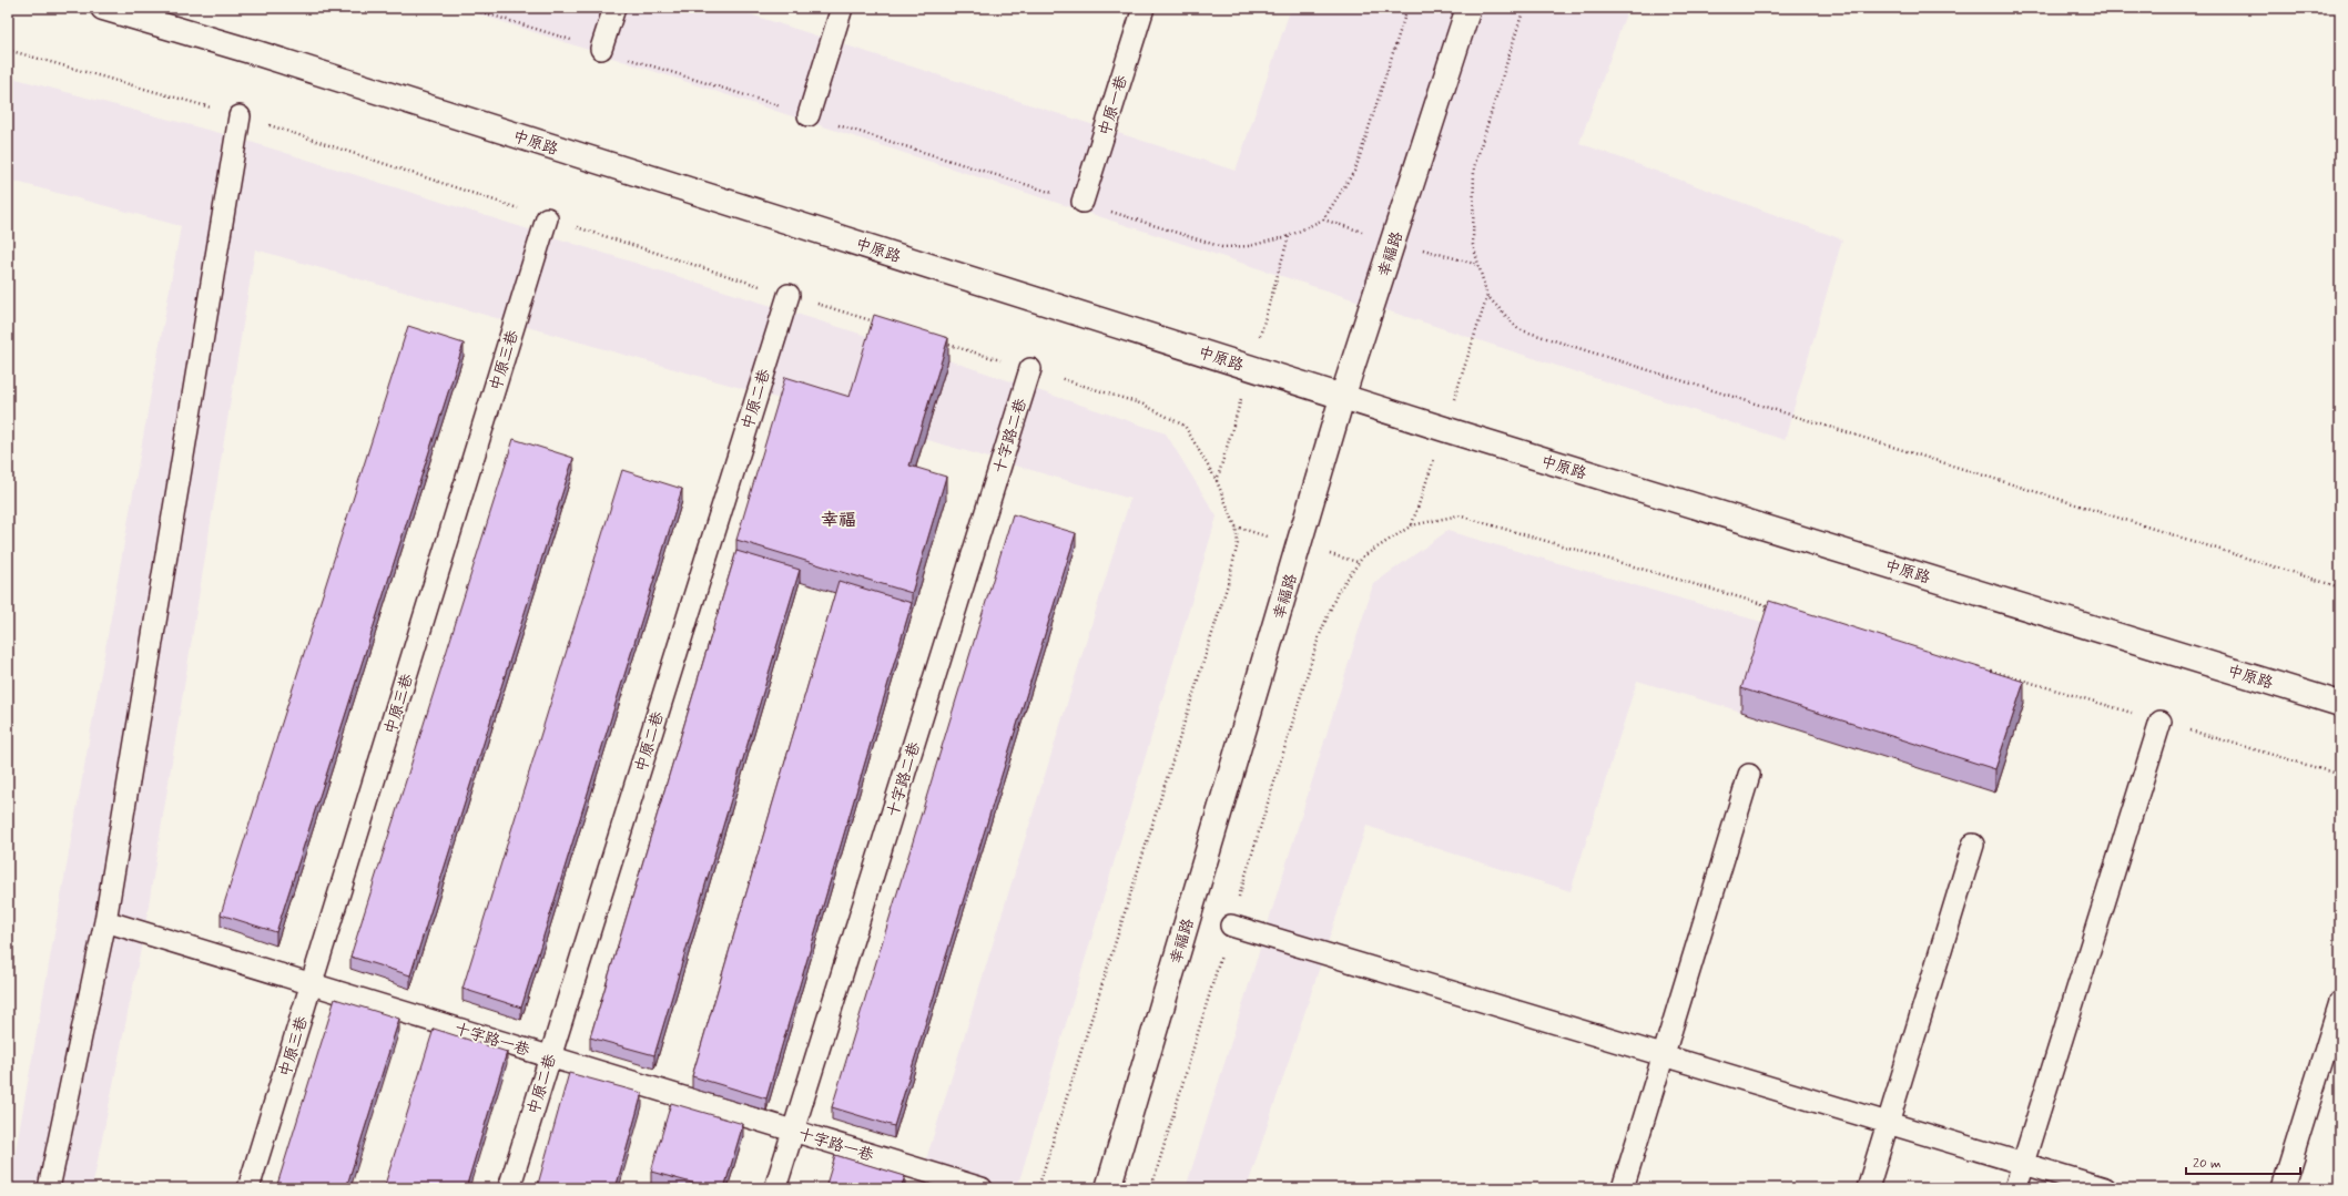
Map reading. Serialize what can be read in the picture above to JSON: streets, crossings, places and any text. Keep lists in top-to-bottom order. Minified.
{"streets":{"main road":["中原路","幸福路"],"lane":["中原一巷","中原三巷","中原二巷","十字路二巷","十字路一巷"]},"crossings":[["中原路","幸福路"],["中原三巷","十字路一巷"],["中原二巷","十字路一巷"],["十字路二巷","十字路一巷"]],"districts":["幸福"],"scale_bar":"20 m"}
